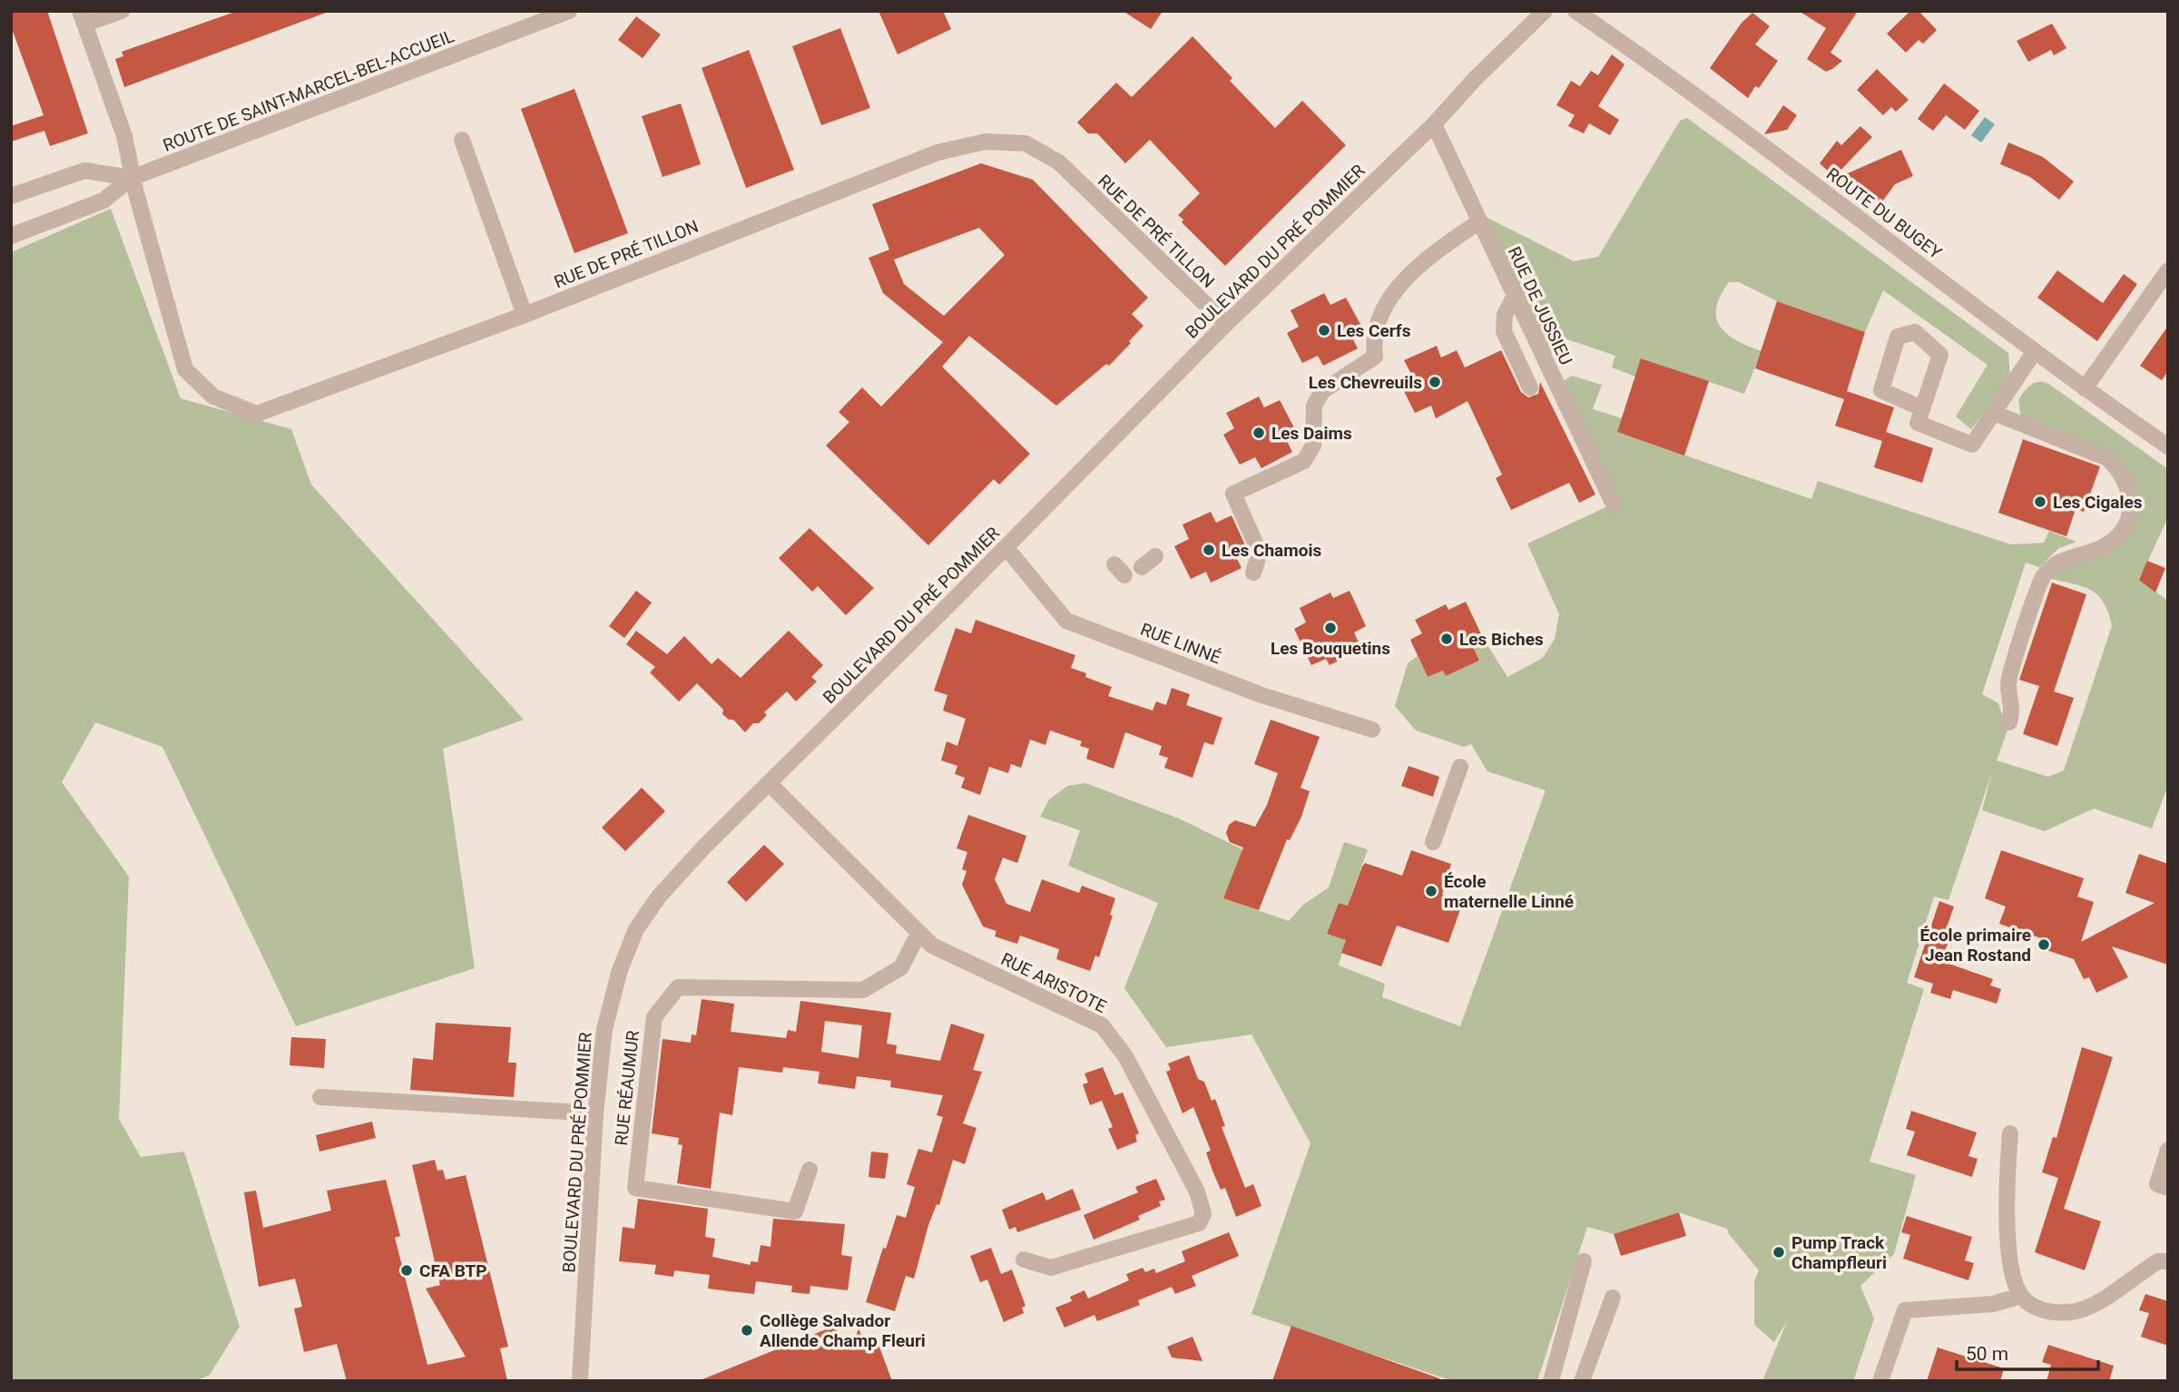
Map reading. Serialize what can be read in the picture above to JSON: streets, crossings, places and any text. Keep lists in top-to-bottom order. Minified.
{"streets":{"street":["ROUTE DE SAINT-MARCEL-BEL-ACCUEIL","ROUTE DU BUGEY","RUE DE PRÉ TILLON","BOULEVARD DU PRÉ POMMIER","RUE DE JUSSIEU","RUE LINNÉ","RUE ARISTOTE","RUE RÉAUMUR"]},"crossings":[["ROUTE DE SAINT-MARCEL-BEL-ACCUEIL","RUE DE PRÉ TILLON"],["RUE DE PRÉ TILLON","BOULEVARD DU PRÉ POMMIER"],["BOULEVARD DU PRÉ POMMIER","RUE DE JUSSIEU"],["BOULEVARD DU PRÉ POMMIER","RUE LINNÉ"],["BOULEVARD DU PRÉ POMMIER","RUE ARISTOTE"],["RUE ARISTOTE","RUE RÉAUMUR"]],"places":["Les Cerfs","Les Chevreuils","Les Daims","Les Cigales","Les Chamois","Les Bouquetins","Les Biches","École maternelle Linné","École primaire Jean Rostand","Pump Track Champfleuri","CFA BTP","Collège Salvador Allende Champ Fleuri"],"scale_bar":"50 m"}
